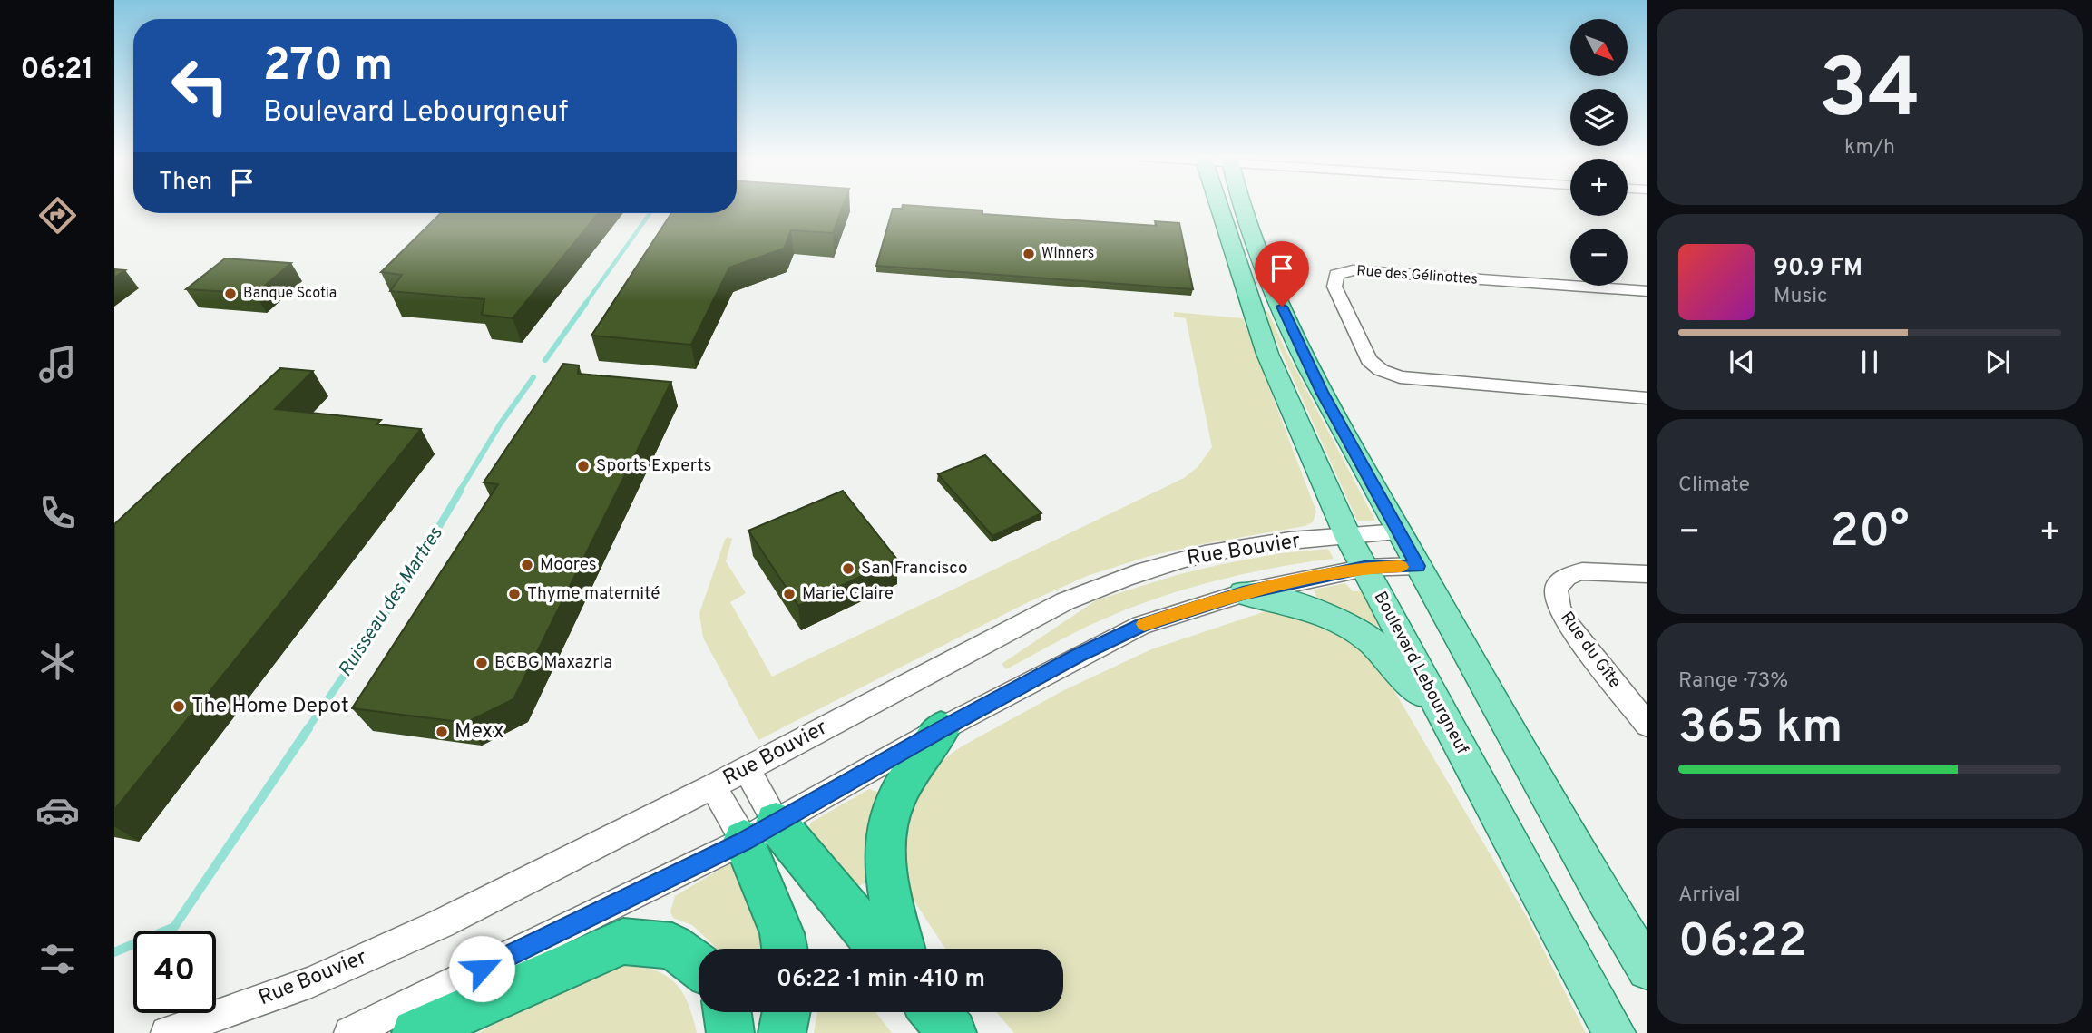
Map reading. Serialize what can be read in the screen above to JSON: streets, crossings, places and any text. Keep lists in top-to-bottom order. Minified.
{"streets":{"main road":["Boulevard Lebourgneuf"],"street":["Rue des Gélinottes","Rue Bouvier","Rue du Gîte"]},"crossings":[["Rue Bouvier","Boulevard Lebourgneuf"]],"water":["Ruisseau des Martres"],"places":["Winners","Banque Scotia","Sports Experts","Moores","San Francisco","Thyme maternité","Marie Claire","BCBG Maxazria","The Home Depot","Mexx"],"north":"bottom right","page":{"tabs":"06:21","tile":[["34","km/h"],"Climate",["Range · 73%","365 km"],["Arrival","06:22"]],"map_buttons":["+","−"],"turn":["270 m","Boulevard Lebourgneuf"],"then":"Then","song":["90.9 FM","Music"],"heat":["−","20°","+"],"limit":"40","trip":"06:22 · 1 min · 410 m"}}
